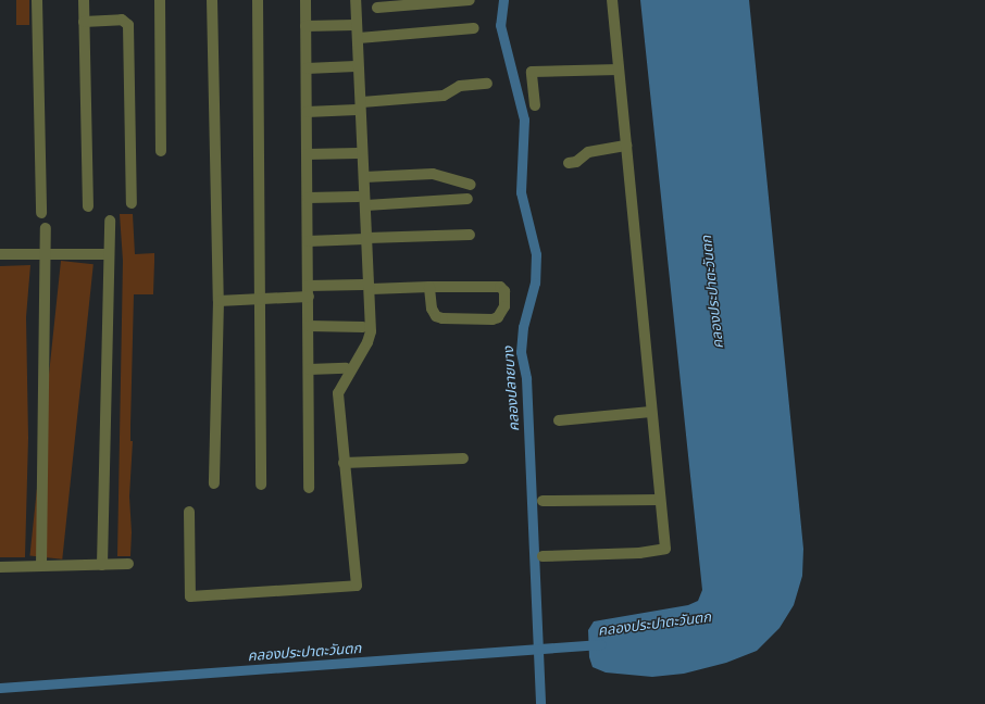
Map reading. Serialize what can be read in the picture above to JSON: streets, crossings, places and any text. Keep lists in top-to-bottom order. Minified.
{"water":["คลองประปาตะวันตก","คลองปลายบาง"]}
